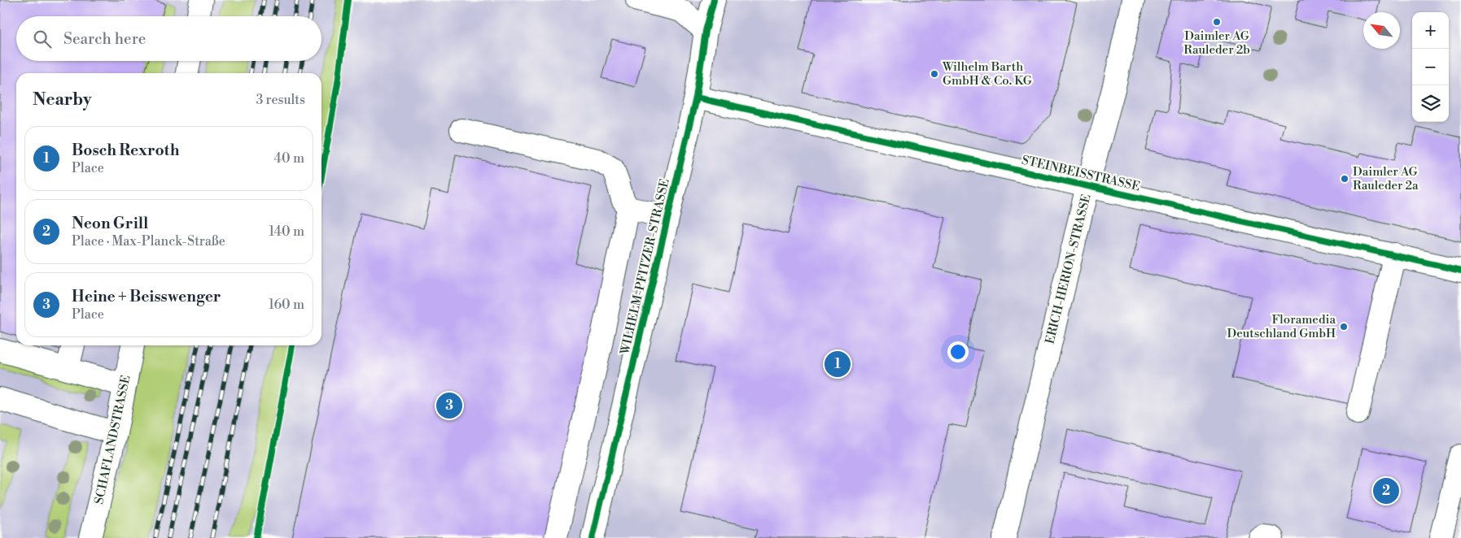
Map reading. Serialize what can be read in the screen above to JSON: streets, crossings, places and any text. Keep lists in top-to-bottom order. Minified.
{"streets":{"street":["STEINBEISSTRASSE","WILHELM-PFITZER-STRASSE","ERICH-HERION-STRASSE","SCHAFLANDSTRASSE"]},"crossings":[["STEINBEISSTRASSE","WILHELM-PFITZER-STRASSE"],["STEINBEISSTRASSE","ERICH-HERION-STRASSE"]],"places":["Daimler AG Rauleder 2b","Wilhelm Barth GmbH & Co. KG","Daimler AG Rauleder 2a","Floramedia Deutschland GmbH"],"north":"top left","page":{"map_buttons":["+","−"],"search":"Search here","heading":["Nearby","3 results"],"list":[{"mark":"1","name":"Bosch Rexroth","note":"Place","value":"40 m"},{"mark":"2","name":"Neon Grill","note":"Place · Max-Planck-Straße","value":"140 m"},{"mark":"3","name":"Heine + Beisswenger","note":"Place","value":"160 m"}],"pins":["1","3","2"]}}
